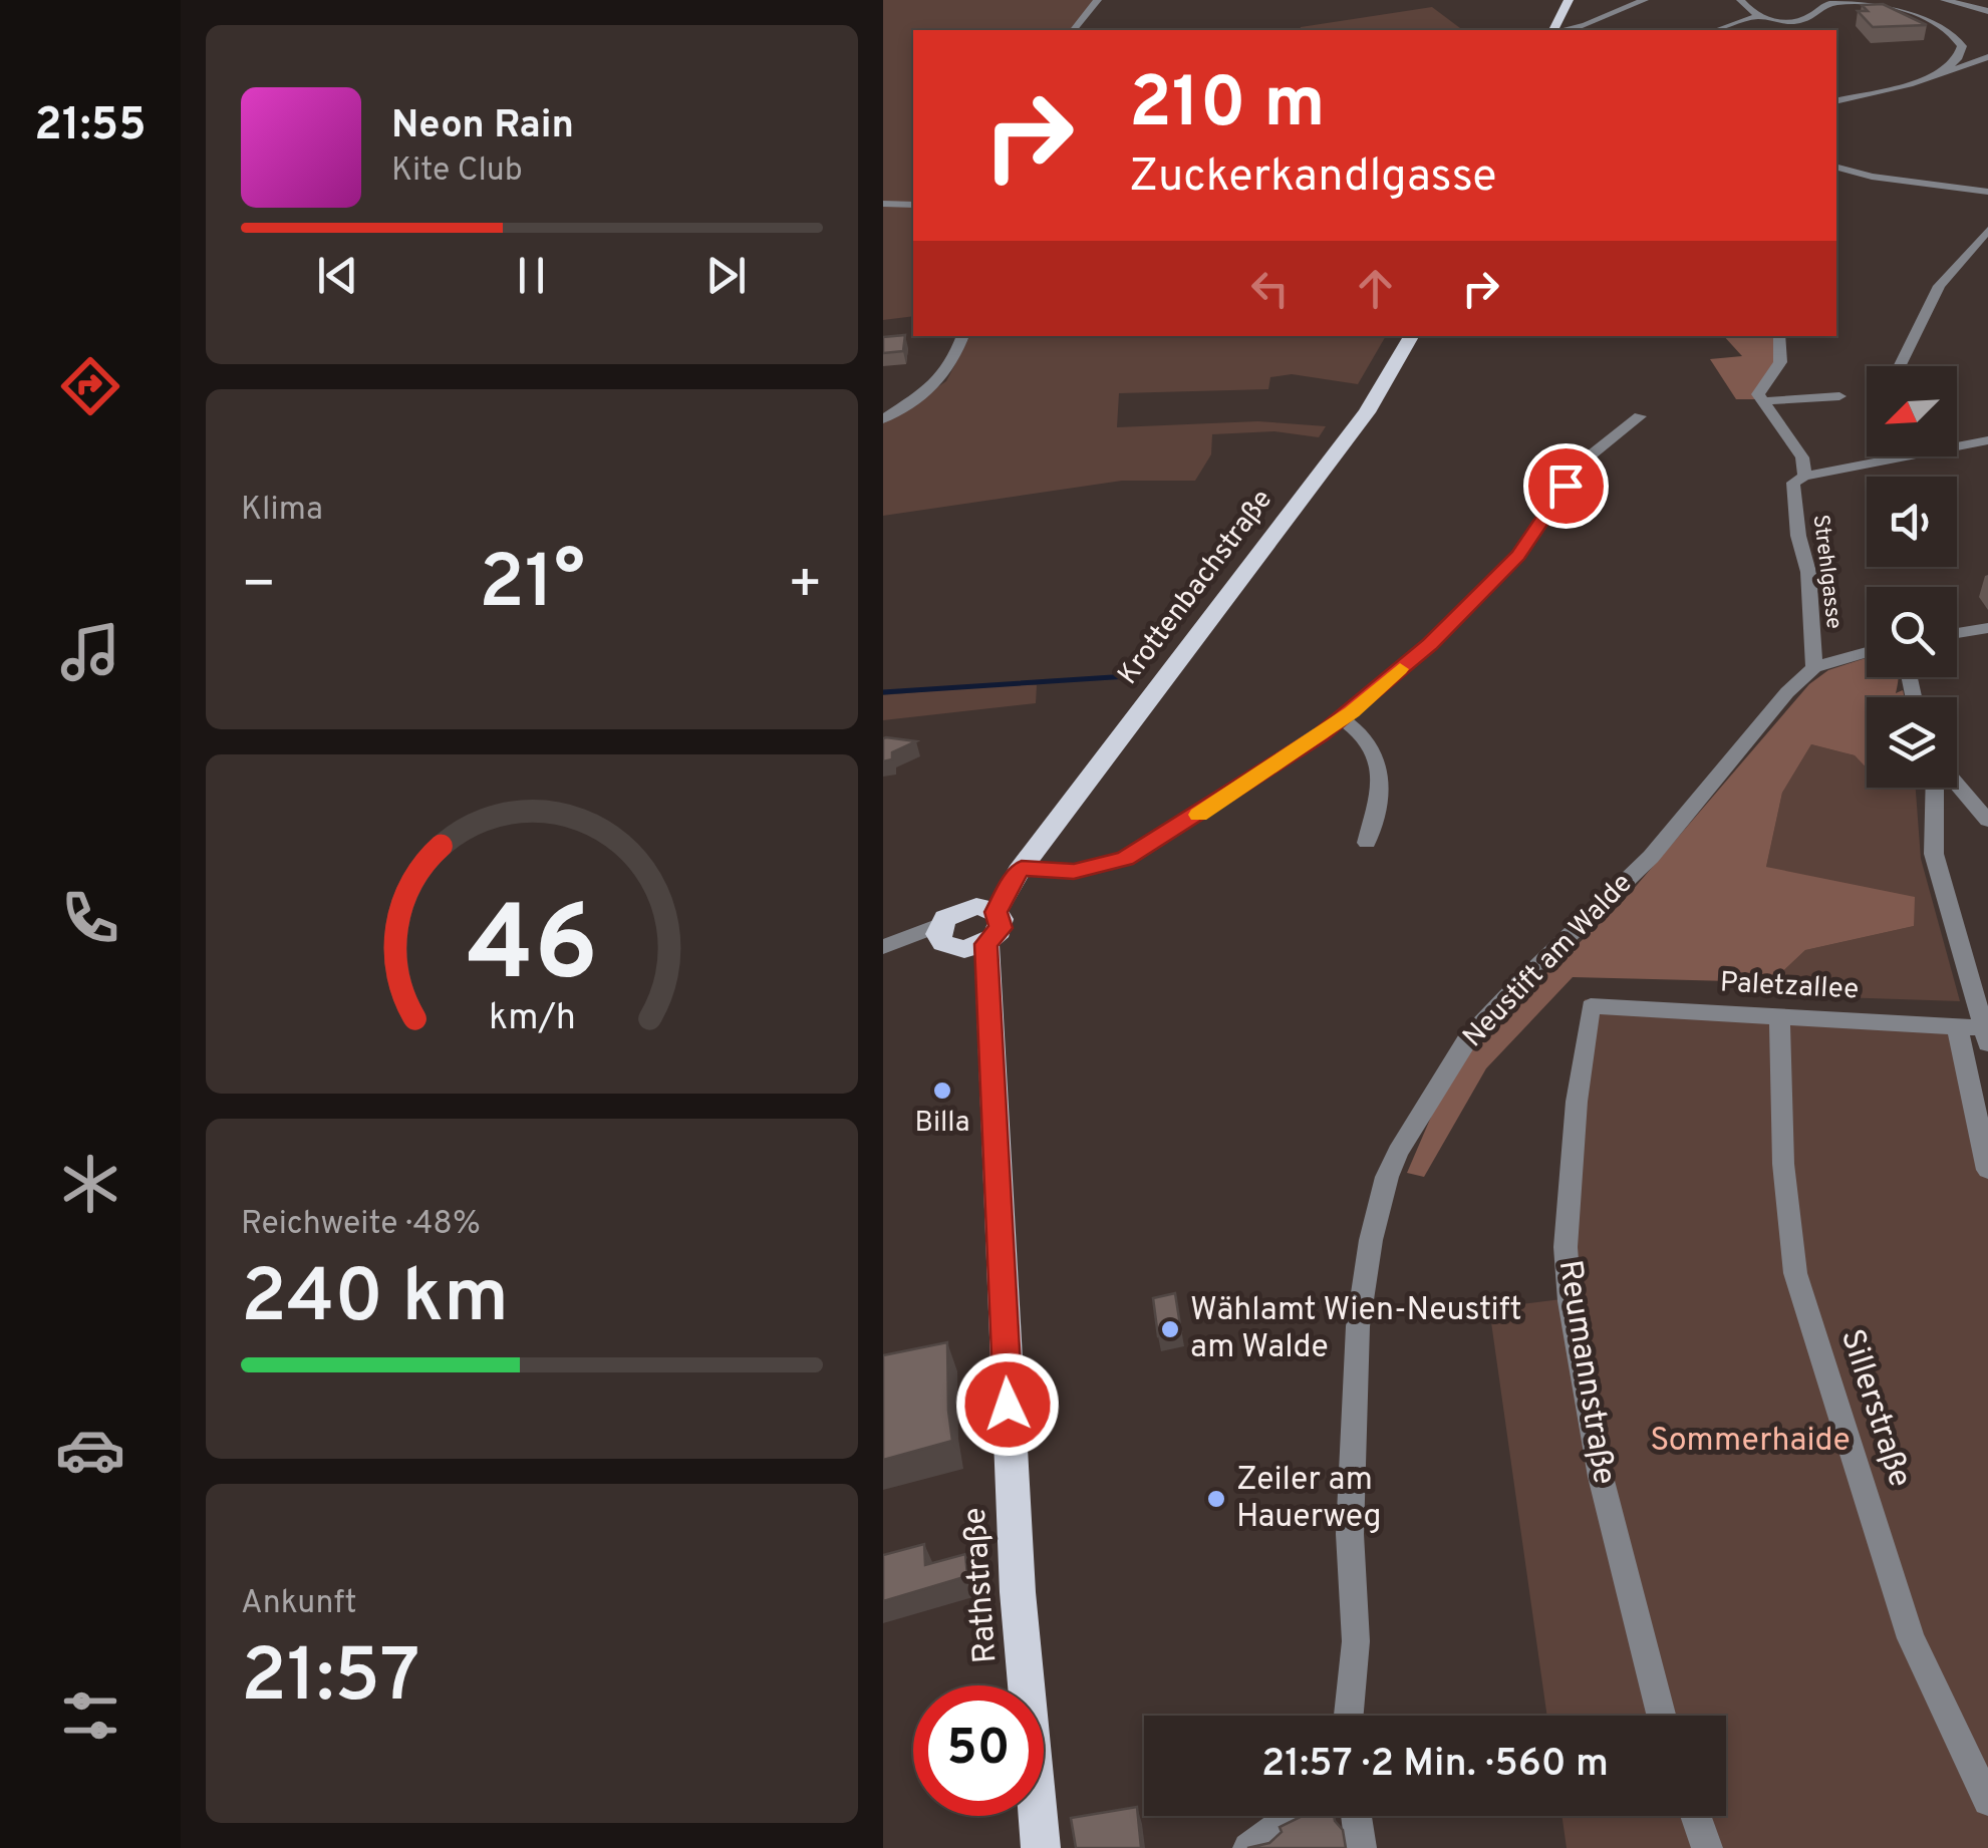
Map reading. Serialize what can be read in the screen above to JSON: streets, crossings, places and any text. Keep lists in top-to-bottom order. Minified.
{"streets":{"main road":["Krottenbachstraße","Rathstraße"],"street":["Strehlgasse","Neustift am Walde","Paletzallee","Reumannstraße","Sillerstraße"]},"crossings":[["Strehlgasse","Neustift am Walde"],["Paletzallee","Reumannstraße"],["Paletzallee","Sillerstraße"]],"parks":["Sommerhaide"],"places":["Billa","Wählamt Wien-Neustift am Walde","Zeiler am Hauerweg"],"north":"bottom left","page":{"tabs":"21:55","turn":["210 m","Zuckerkandlgasse"],"song":["Neon Rain","Kite Club"],"tile":["Klima",["Reichweite · 48%","240 km"],["Ankunft","21:57"]],"heat":["−","21°","+"],"limit":"50","trip":"21:57 · 2 Min. · 560 m","gauge":["46","km/h"]}}
